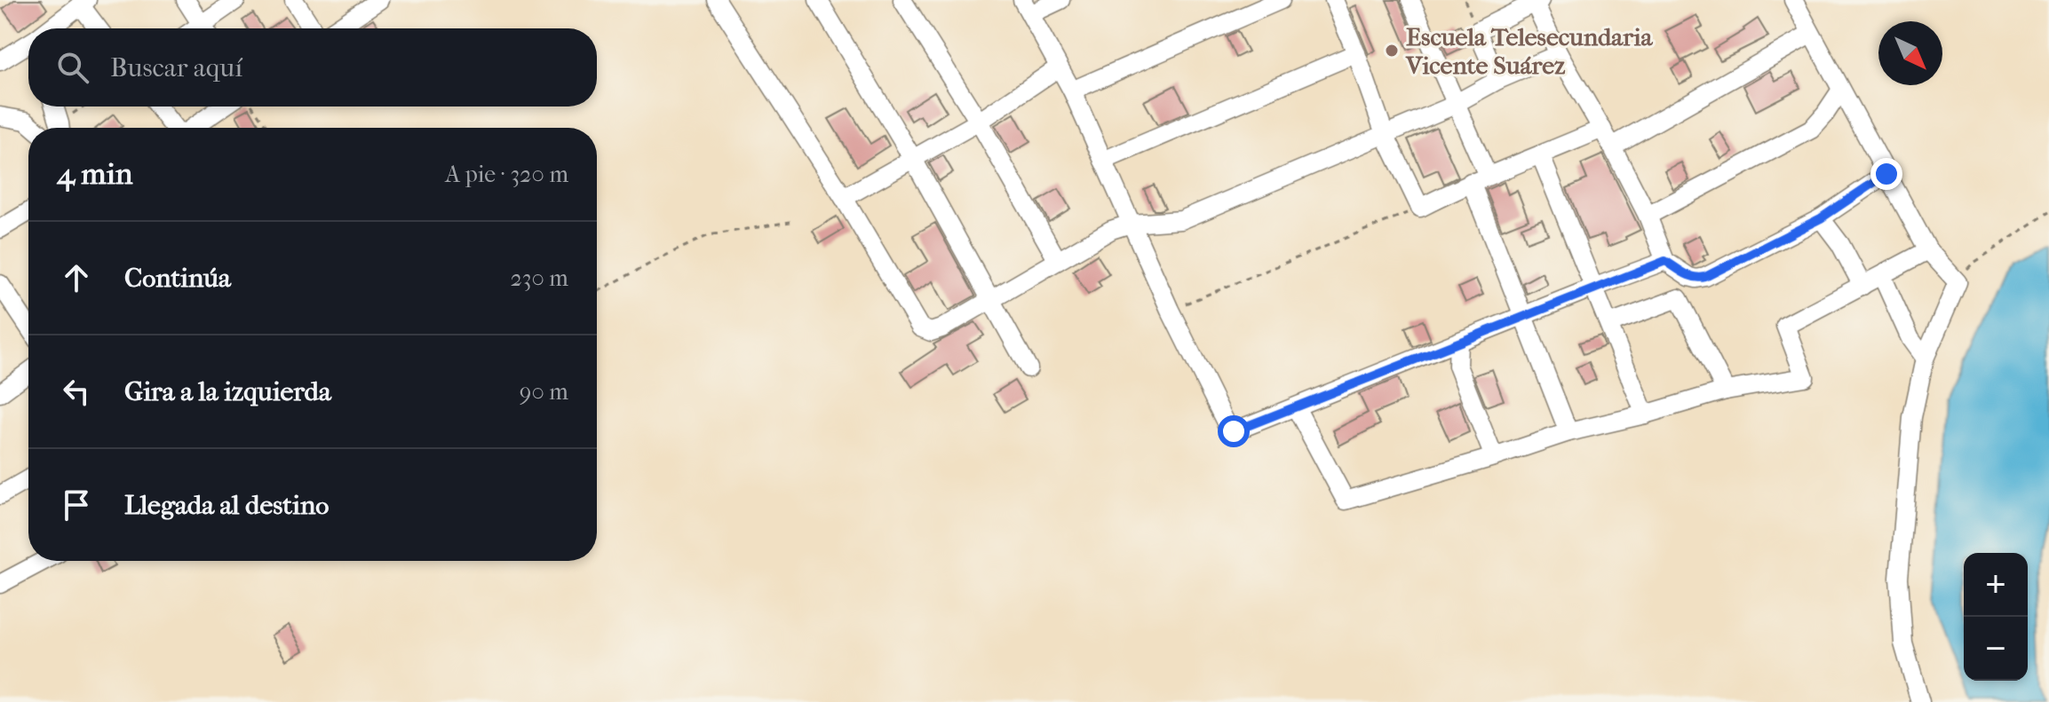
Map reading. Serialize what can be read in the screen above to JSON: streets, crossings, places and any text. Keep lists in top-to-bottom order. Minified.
{"places":["Escuela Telesecundaria Vicente Suárez"],"north":"bottom right","page":{"search":"Buscar aquí","heading":["4 min","A pie · 320 m"],"list":[["Continúa","230 m"],["Gira a la izquierda","90 m"],"Llegada al destino"],"map_buttons":["+","−"]}}
